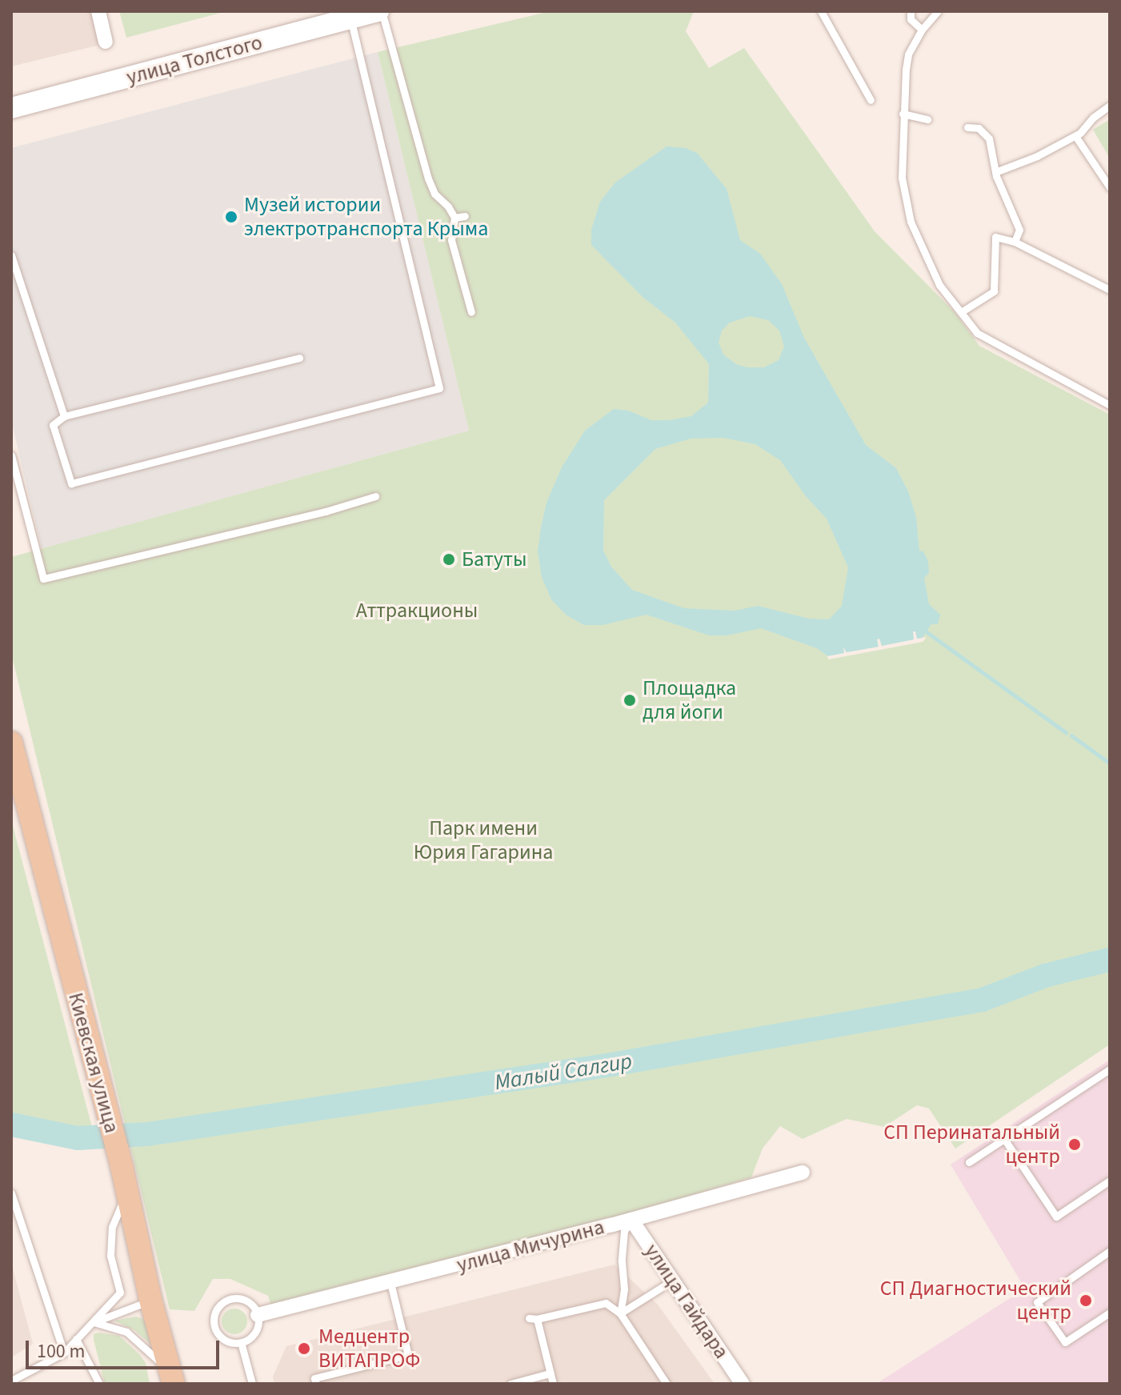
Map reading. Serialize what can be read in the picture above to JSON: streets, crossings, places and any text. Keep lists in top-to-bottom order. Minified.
{"streets":{"main road":["улица Толстого","Киевская улица"],"street":["улица Мичурина","улица Гайдара"]},"crossings":[["улица Мичурина","улица Гайдара"]],"water":["Малый Салгир"],"parks":["Аттракционы","Парк имени Юрия Гагарина"],"places":["Музей истории электротранспорта Крыма","Батуты","Площадка для йоги","СП Перинатальный центр","СП Диагностический центр","Медцентр ВИТАПРОФ"],"scale_bar":"100 m"}
